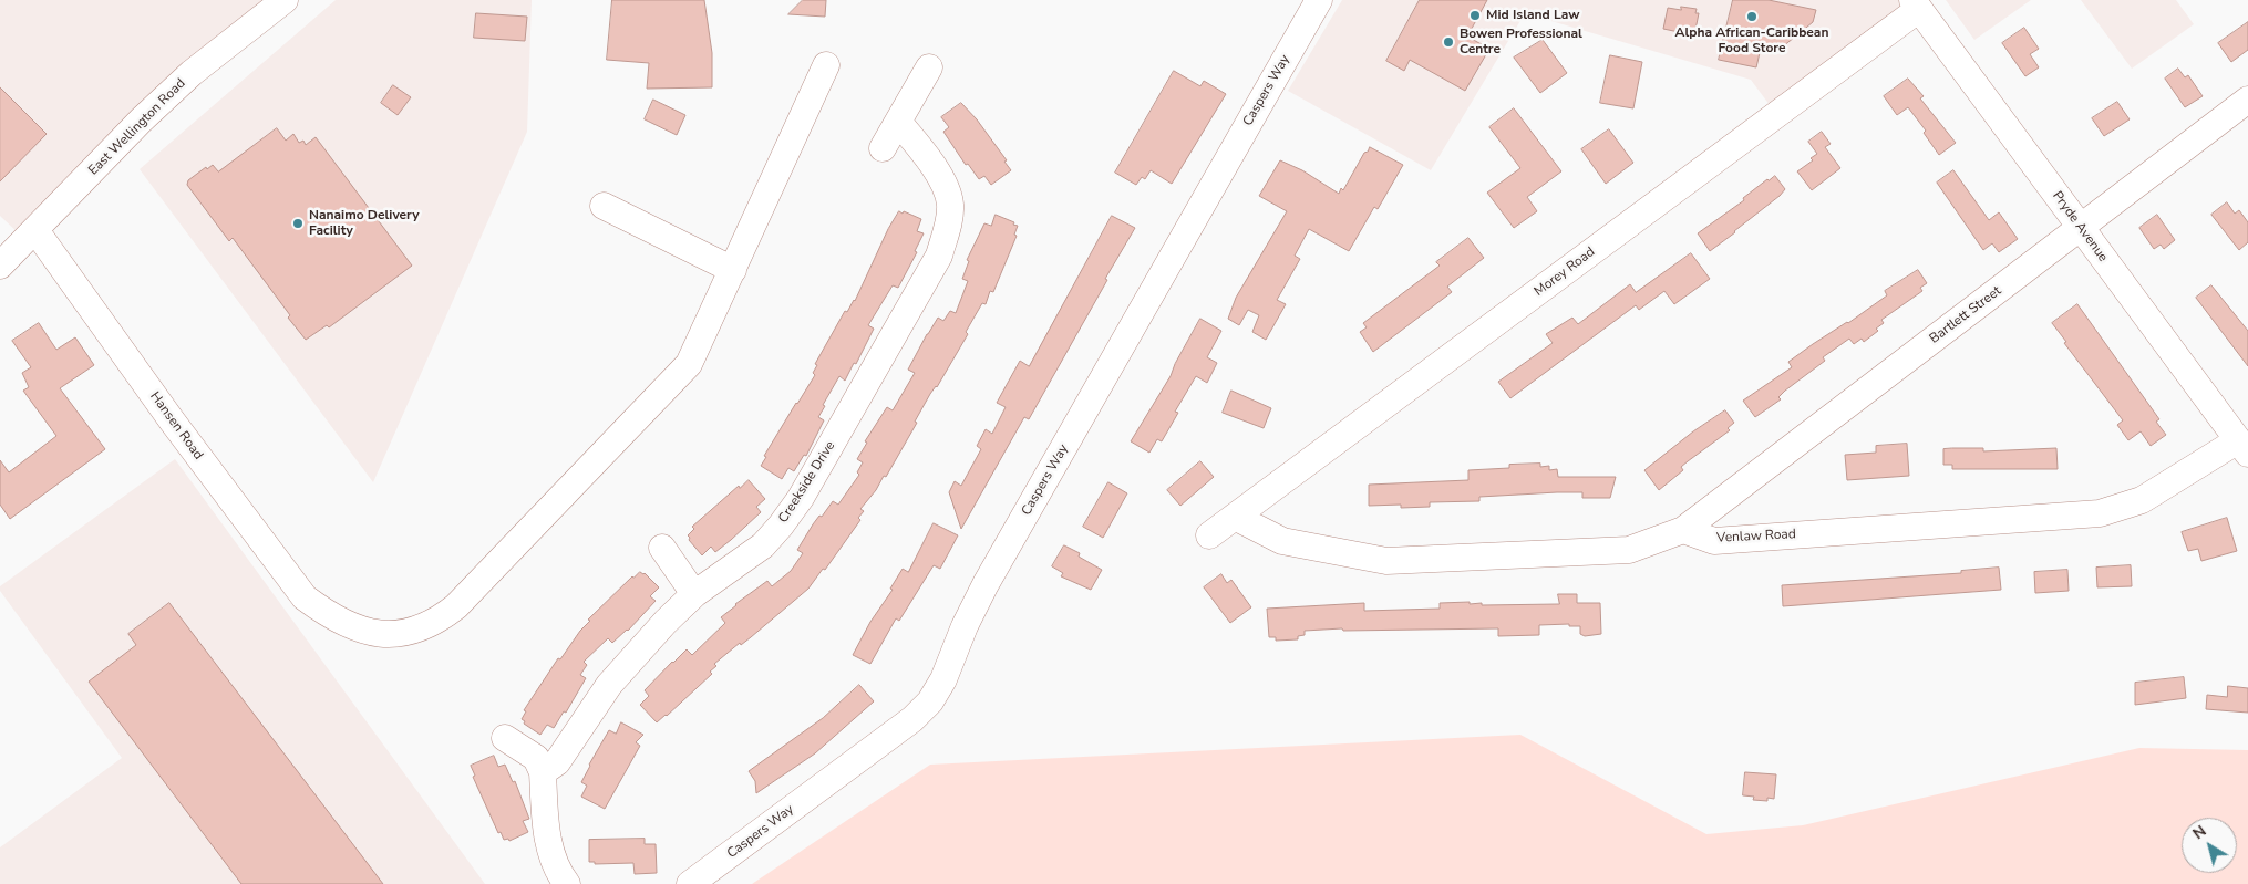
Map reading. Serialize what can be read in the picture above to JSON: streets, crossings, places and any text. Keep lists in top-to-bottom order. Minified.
{"streets":{"street":["Caspers Way","East Wellington Road","Pryde Avenue","Morey Road","Bartlett Street","Hansen Road","Creekside Drive","Venlaw Road"]},"crossings":[["East Wellington Road","Hansen Road"],["Pryde Avenue","Morey Road"],["Pryde Avenue","Bartlett Street"],["Pryde Avenue","Venlaw Road"],["Bartlett Street","Venlaw Road"]],"places":["Mid Island Law","Alpha African-Caribbean Food Store","Bowen Professional Centre","Nanaimo Delivery Facility"],"north":"top left"}
